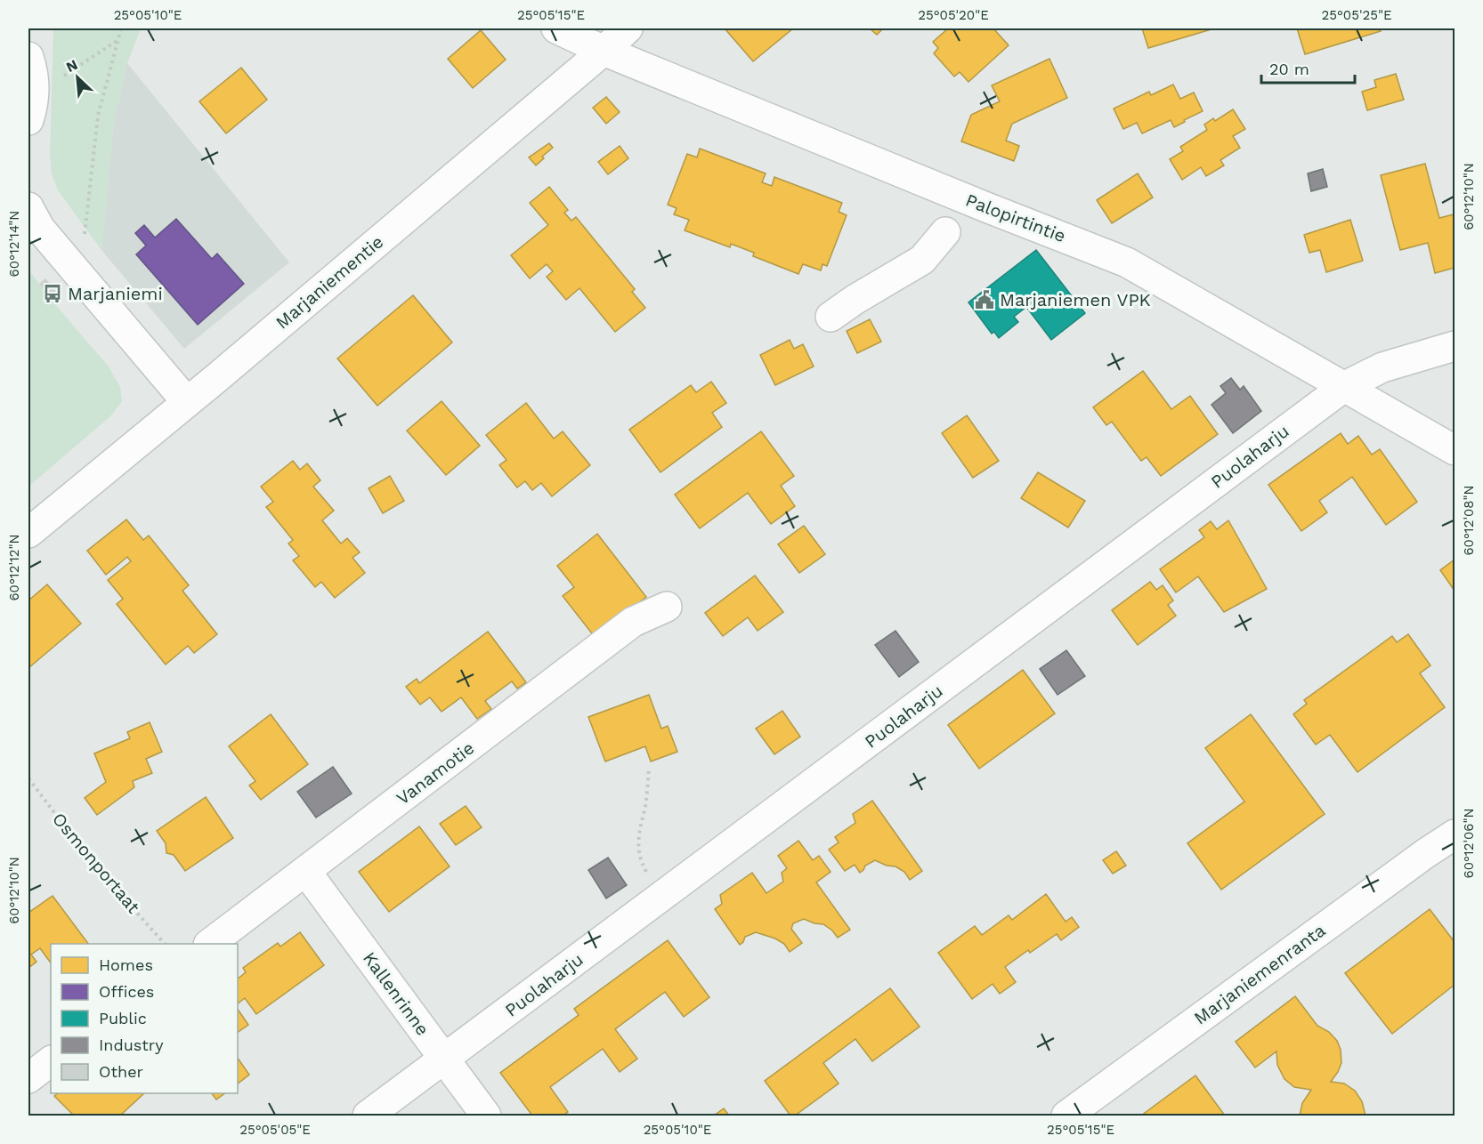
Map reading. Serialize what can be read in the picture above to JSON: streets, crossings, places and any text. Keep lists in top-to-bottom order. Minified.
{"streets":{"street":["Palopirtintie","Marjaniementie","Puolaharju","Vanamotie","Marjaniemenranta","Kallenrinne"],"path":["Osmonportaat"]},"crossings":[["Palopirtintie","Marjaniementie"],["Palopirtintie","Puolaharju"],["Puolaharju","Kallenrinne"],["Vanamotie","Kallenrinne"]],"places":{"bus stop":["Marjaniemi"],"public building":["Marjaniemen VPK"]},"legend":["Homes","Offices","Public","Industry","Other"],"scale_bar":"20 m","north":"top left","coordinates":["25°05'10\"E","25°05'15\"E","25°05'20\"E","25°05'25\"E","60°12'10\"N","60°12'14\"N","60°12'08\"N","60°12'12\"N","60°12'06\"N","25°05'05\"E"]}
